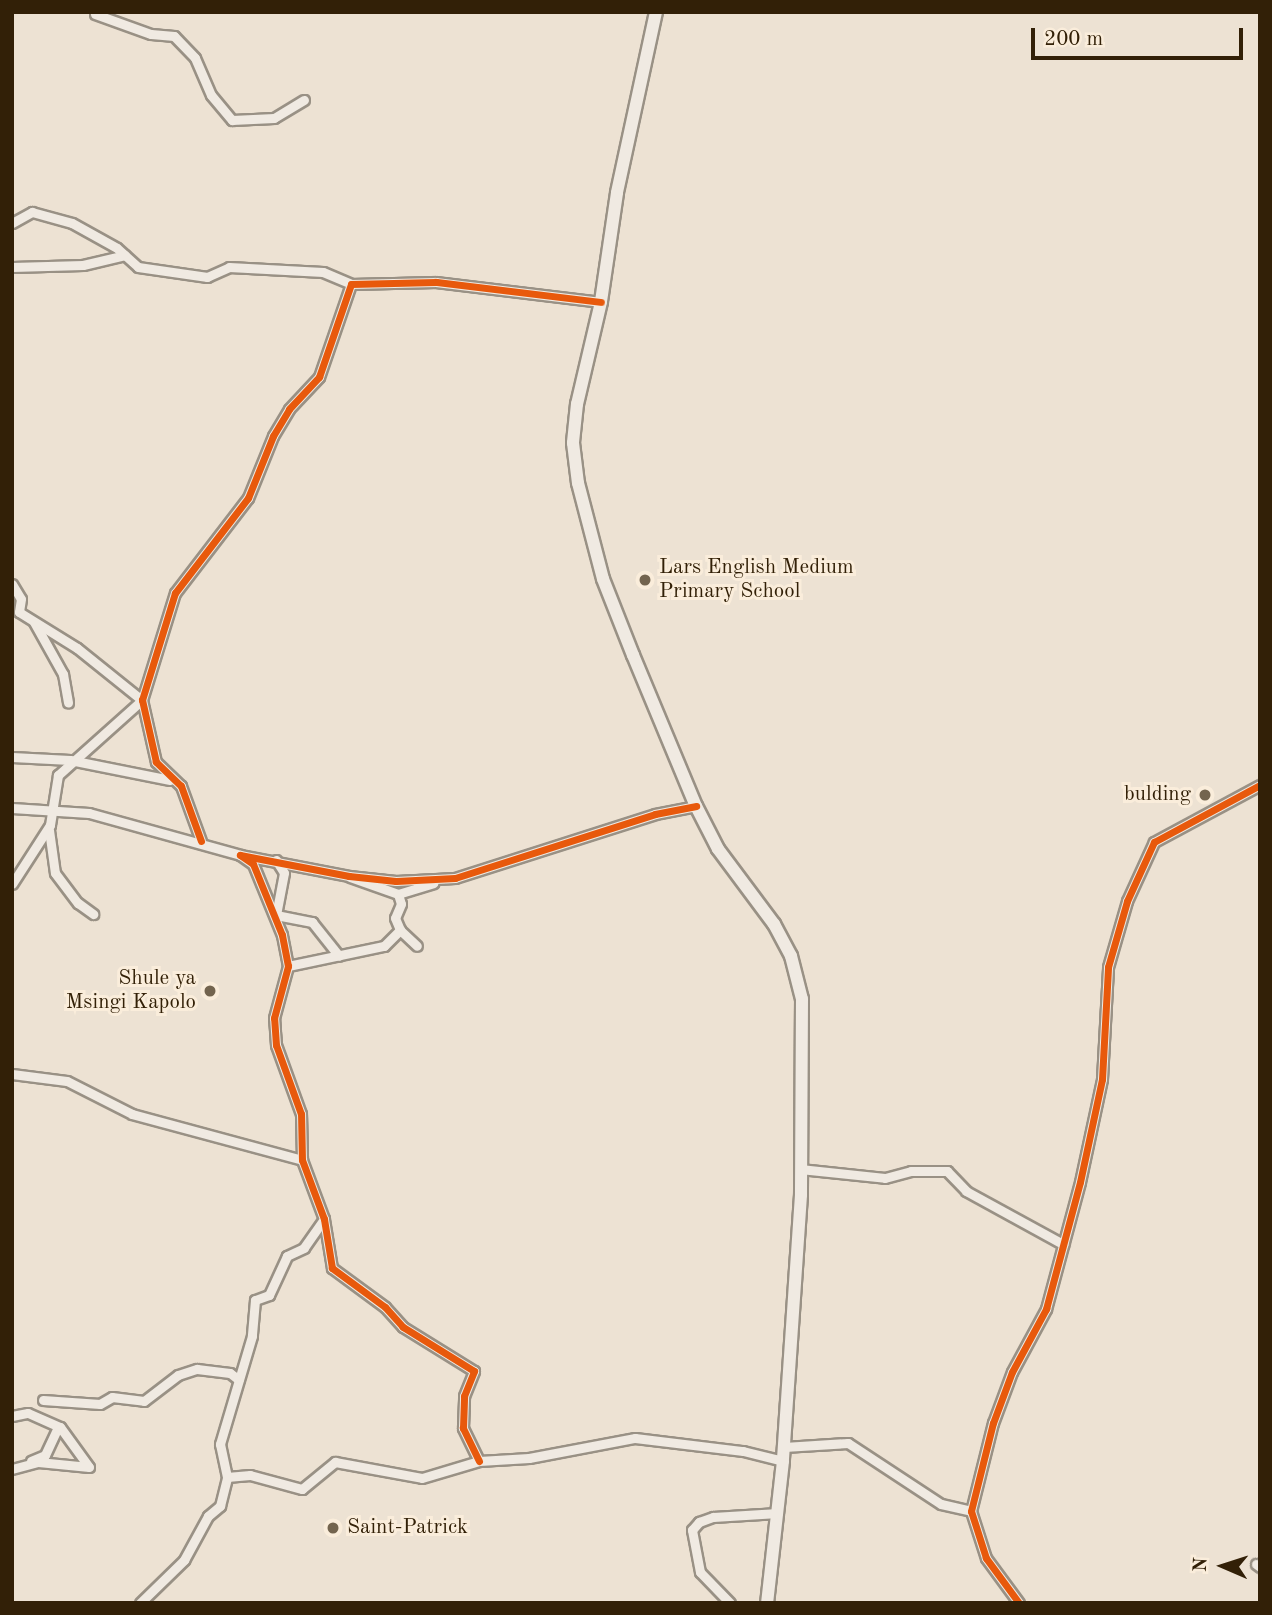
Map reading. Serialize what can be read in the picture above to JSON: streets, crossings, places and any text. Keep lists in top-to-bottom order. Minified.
{"places":["Lars English Medium Primary School","bulding","Shule ya Msingi Kapolo","Saint-Patrick"],"scale_bar":"200 m","north":"left"}
